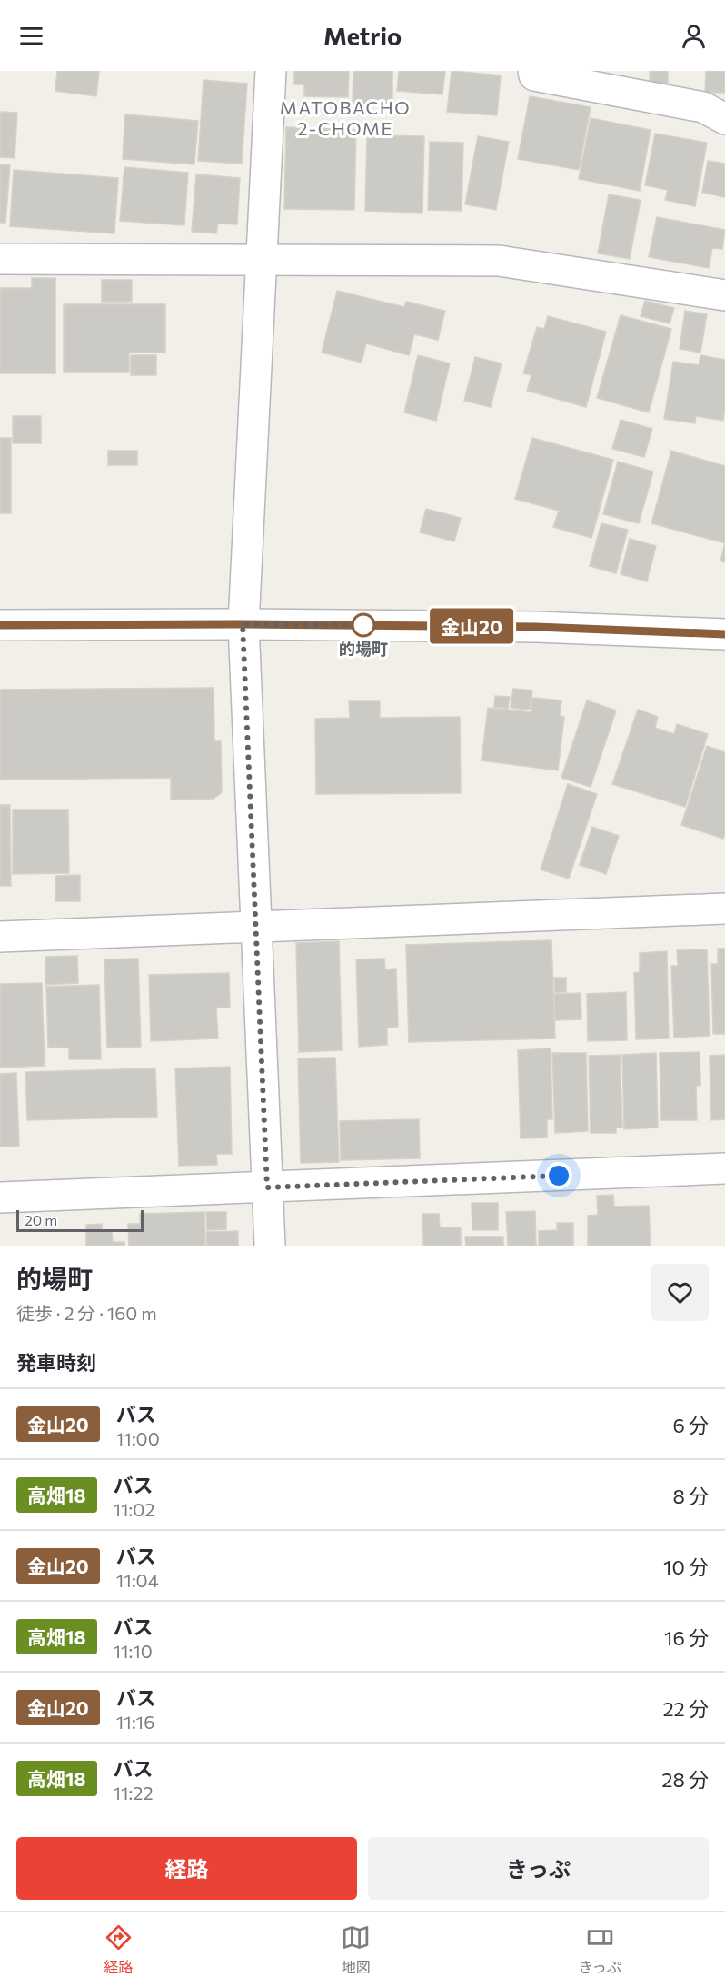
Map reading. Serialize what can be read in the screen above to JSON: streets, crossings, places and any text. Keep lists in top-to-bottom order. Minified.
{"districts":["MATOBACHO 2-CHOME"],"places":["的場町"],"lines":["bus line 金山20"],"scale_bar":"20 m","page":{"header":"Metrio","on_map":"金山20","scale":"20 m","heading":[["的場町","徒歩 · 2 分 · 160 m"],"発車時刻"],"list":[{"mark":"金山20","name":"バス","note":"11:00","value":"6 分"},{"mark":"高畑18","name":"バス","note":"11:02","value":"8 分"},{"mark":"金山20","name":"バス","note":"11:04","value":"10 分"},{"mark":"高畑18","name":"バス","note":"11:10","value":"16 分"},{"mark":"金山20","name":"バス","note":"11:16","value":"22 分"},{"mark":"高畑18","name":"バス","note":"11:22","value":"28 分"}],"buttons":["経路","きっぷ"],"tabs":["経路","地図","きっぷ"]}}
